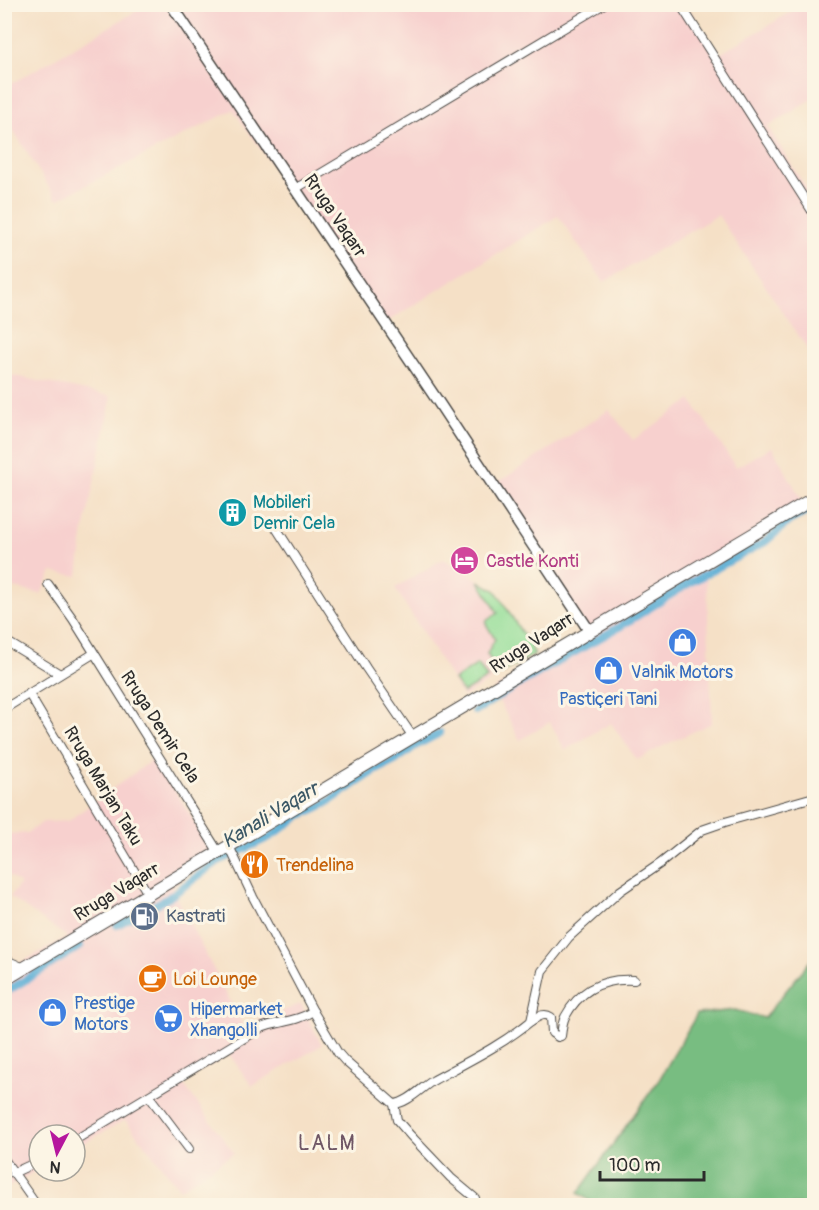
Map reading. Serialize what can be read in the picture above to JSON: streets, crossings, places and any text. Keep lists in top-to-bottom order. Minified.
{"streets":{"main road":["Rruga Vaqarr"],"street":["Rruga Demir Cela","Rruga Marjan Taku"]},"crossings":[["Rruga Vaqarr","Rruga Demir Cela"],["Rruga Vaqarr","Rruga Marjan Taku"]],"districts":["LALM"],"water":["Kanali Vaqarr"],"places":{"building":["Mobileri Demir Cela"],"hotel":["Castle Konti"],"shop":["Valnik Motors","Pastiçeri Tani","Prestige Motors"],"restaurant":["Trendelina"],"fuel station":["Kastrati"],"cafe":["Loi Lounge"],"supermarket":["Hipermarket Xhangolli"]},"scale_bar":"100 m","north":"bottom"}
